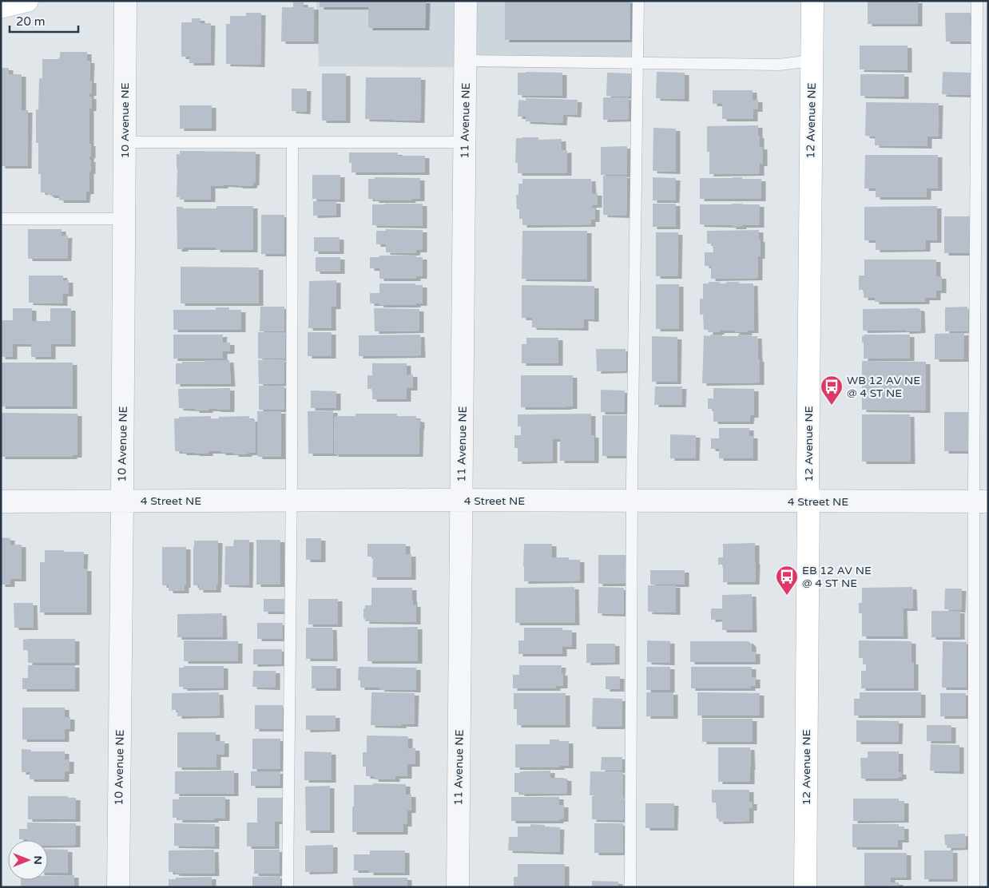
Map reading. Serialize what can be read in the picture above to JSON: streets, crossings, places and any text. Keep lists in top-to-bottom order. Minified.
{"streets":{"street":["10 Avenue NE","11 Avenue NE","12 Avenue NE","4 Street NE"]},"crossings":[["10 Avenue NE","4 Street NE"],["11 Avenue NE","4 Street NE"],["12 Avenue NE","4 Street NE"]],"places":{"bus stop":["WB 12 AV NE @ 4 ST NE","EB 12 AV NE @ 4 ST NE"]},"scale_bar":"20 m","north":"right"}
